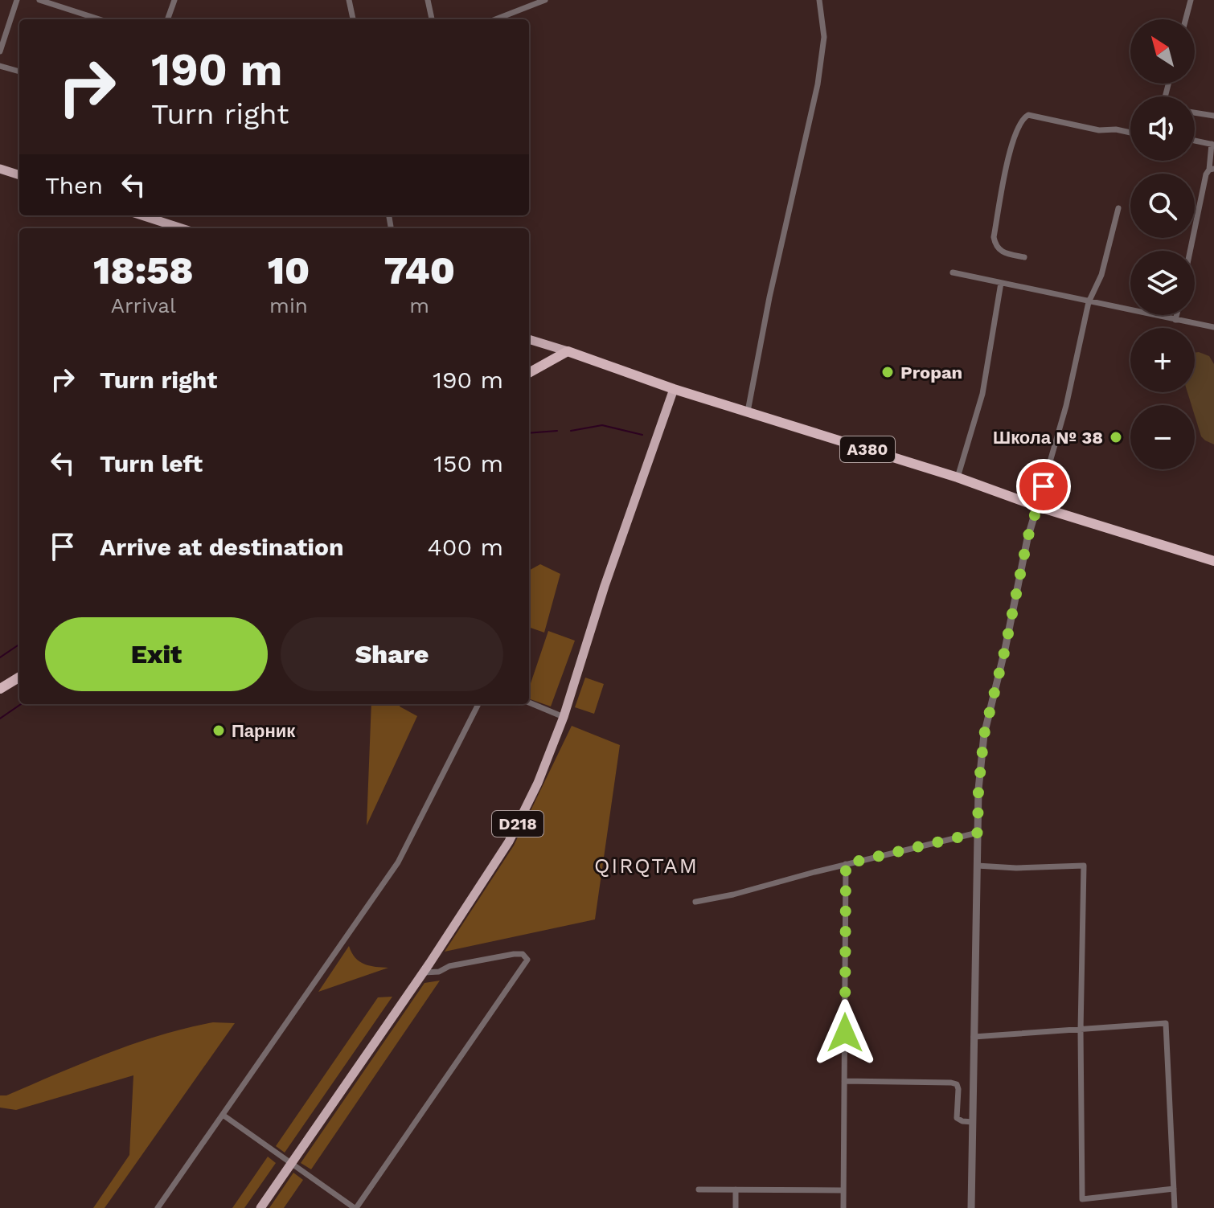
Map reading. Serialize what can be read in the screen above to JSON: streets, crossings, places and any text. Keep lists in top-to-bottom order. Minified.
{"streets":{"highway":["A380"],"main road":["D218"]},"crossings":[["A380","D218"]],"districts":["QIRQTAM"],"places":["Propan","Школа № 38","Парник"],"north":"top left","page":{"map_buttons":["+","−"],"turn":["190 m","Turn right"],"then":"Then","eta":["18:58","Arrival","10","min","740","m"],"list":[{"name":"Turn right","value":"190 m"},{"name":"Turn left","value":"150 m"},{"name":"Arrive at destination","value":"400 m"}],"buttons":["Exit","Share"]}}
